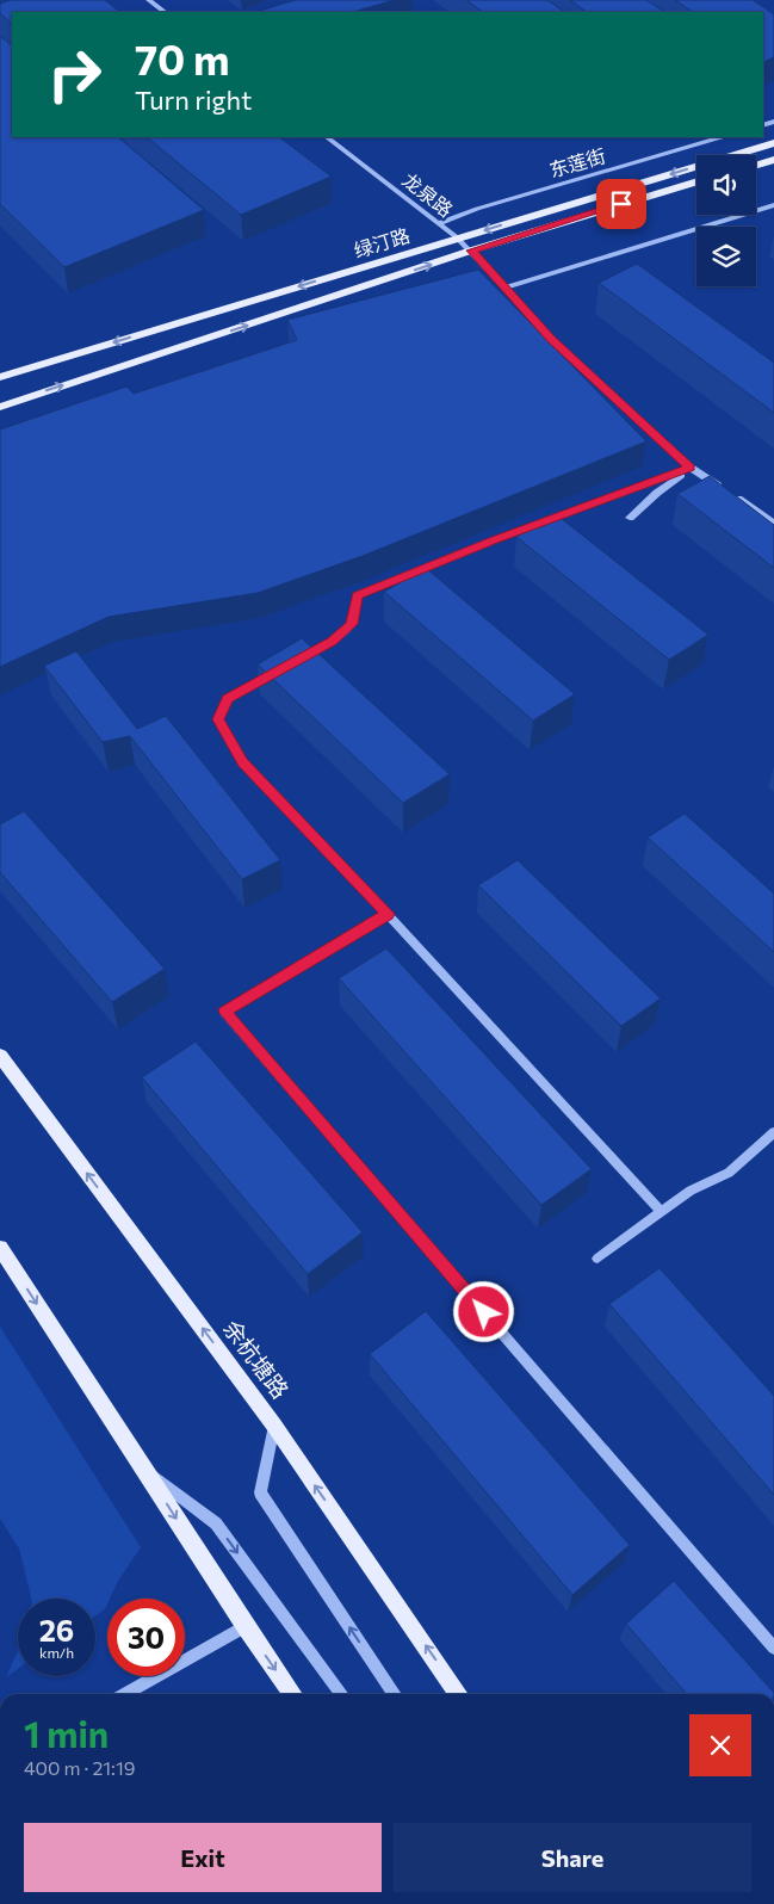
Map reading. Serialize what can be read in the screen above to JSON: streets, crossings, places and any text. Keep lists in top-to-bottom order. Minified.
{"streets":{"main road":["绿汀路","余杭塘路"],"street":["东莲街","龙泉路"]},"crossings":[["东莲街","龙泉路"],["龙泉路","绿汀路"]],"page":{"turn":["70 m","Turn right"],"speed":"26 km/h","limit":"30","heading":["1 min","400 m · 21:19"],"buttons":["Exit","Share"]}}
